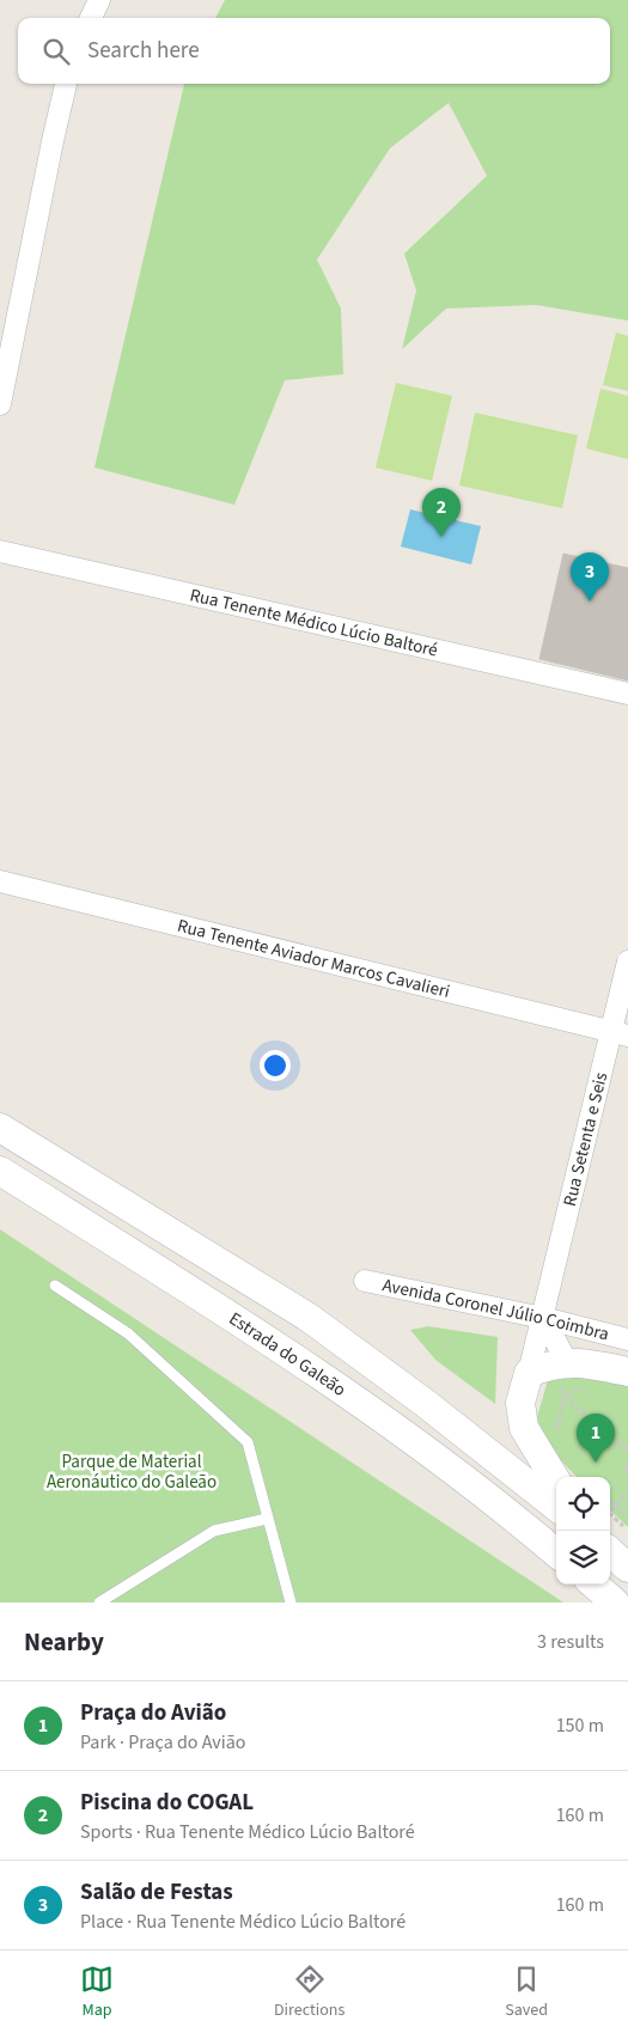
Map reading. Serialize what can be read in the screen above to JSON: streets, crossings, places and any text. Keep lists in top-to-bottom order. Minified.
{"streets":{"main road":["Estrada do Galeão"],"street":["Rua Tenente Médico Lúcio Baltoré","Rua Tenente Aviador Marcos Cavalieri","Rua Setenta e Seis","Avenida Coronel Júlio Coimbra"]},"crossings":[["Rua Tenente Aviador Marcos Cavalieri","Rua Setenta e Seis"],["Rua Setenta e Seis","Avenida Coronel Júlio Coimbra"]],"parks":["Parque de Material Aeronáutico do Galeão"],"page":{"search":"Search here","pins":["2","3","1"],"heading":["Nearby","3 results"],"list":[{"mark":"1","name":"Praça do Avião","note":"Park · Praça do Avião","value":"150 m"},{"mark":"2","name":"Piscina do COGAL","note":"Sports · Rua Tenente Médico Lúcio Baltoré","value":"160 m"},{"mark":"3","name":"Salão de Festas","note":"Place · Rua Tenente Médico Lúcio Baltoré","value":"160 m"}],"nav":["Map","Directions","Saved"]}}
